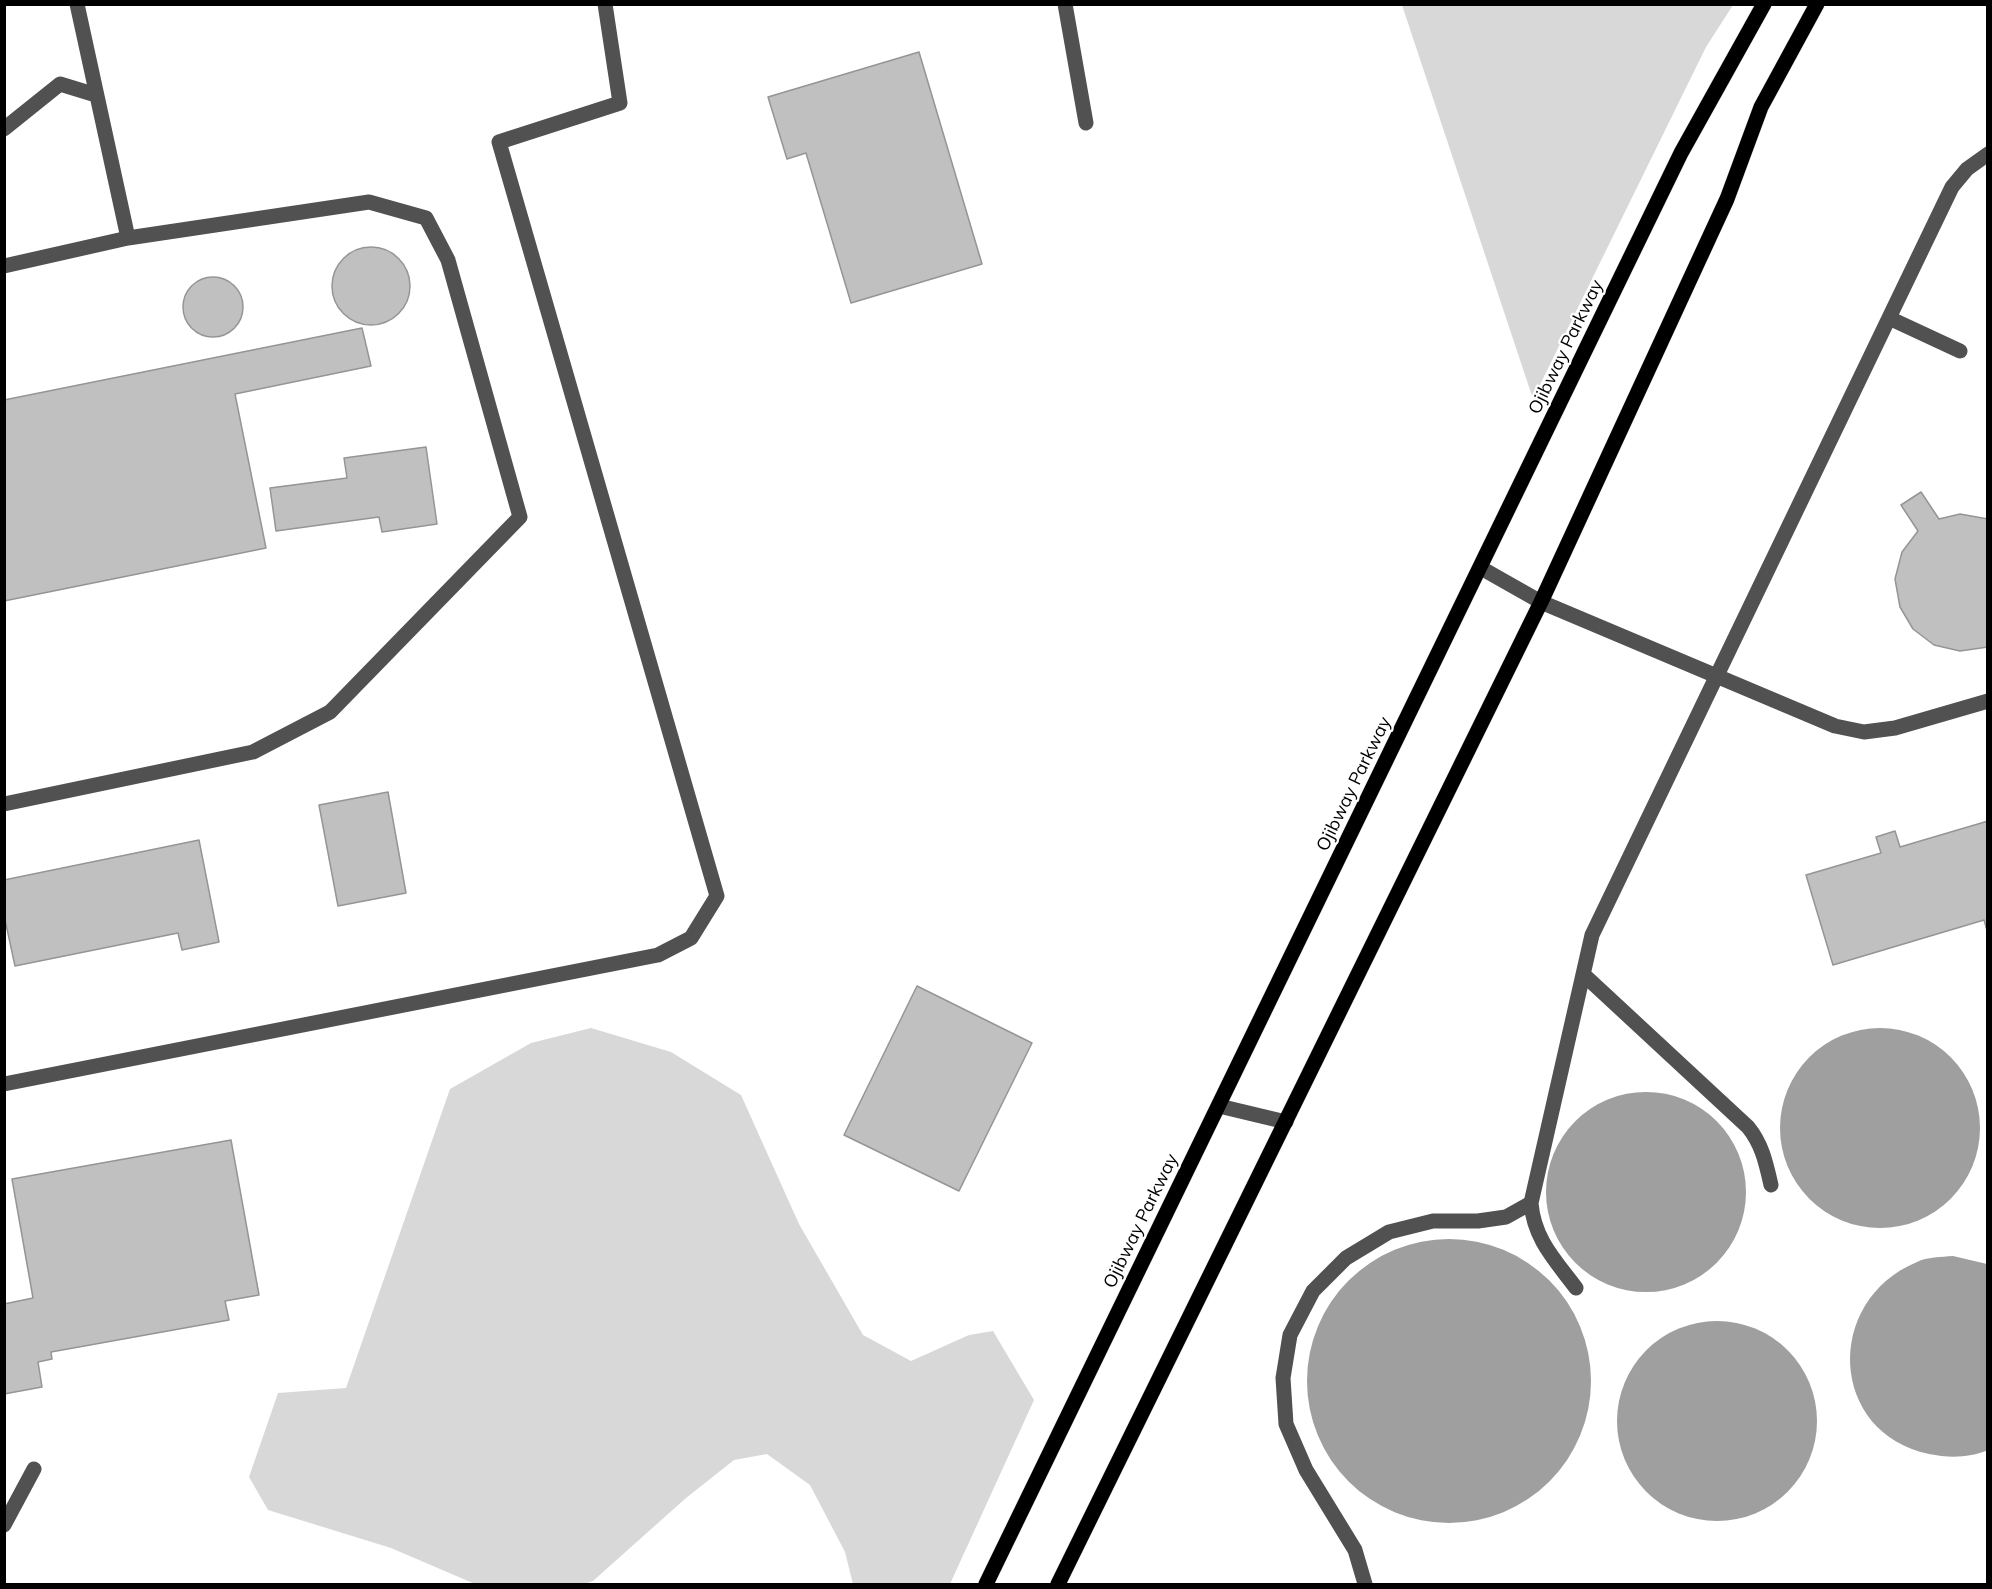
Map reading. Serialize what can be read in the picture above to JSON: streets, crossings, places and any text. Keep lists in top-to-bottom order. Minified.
{"streets":{"main road":["Ojibway Parkway"]}}
